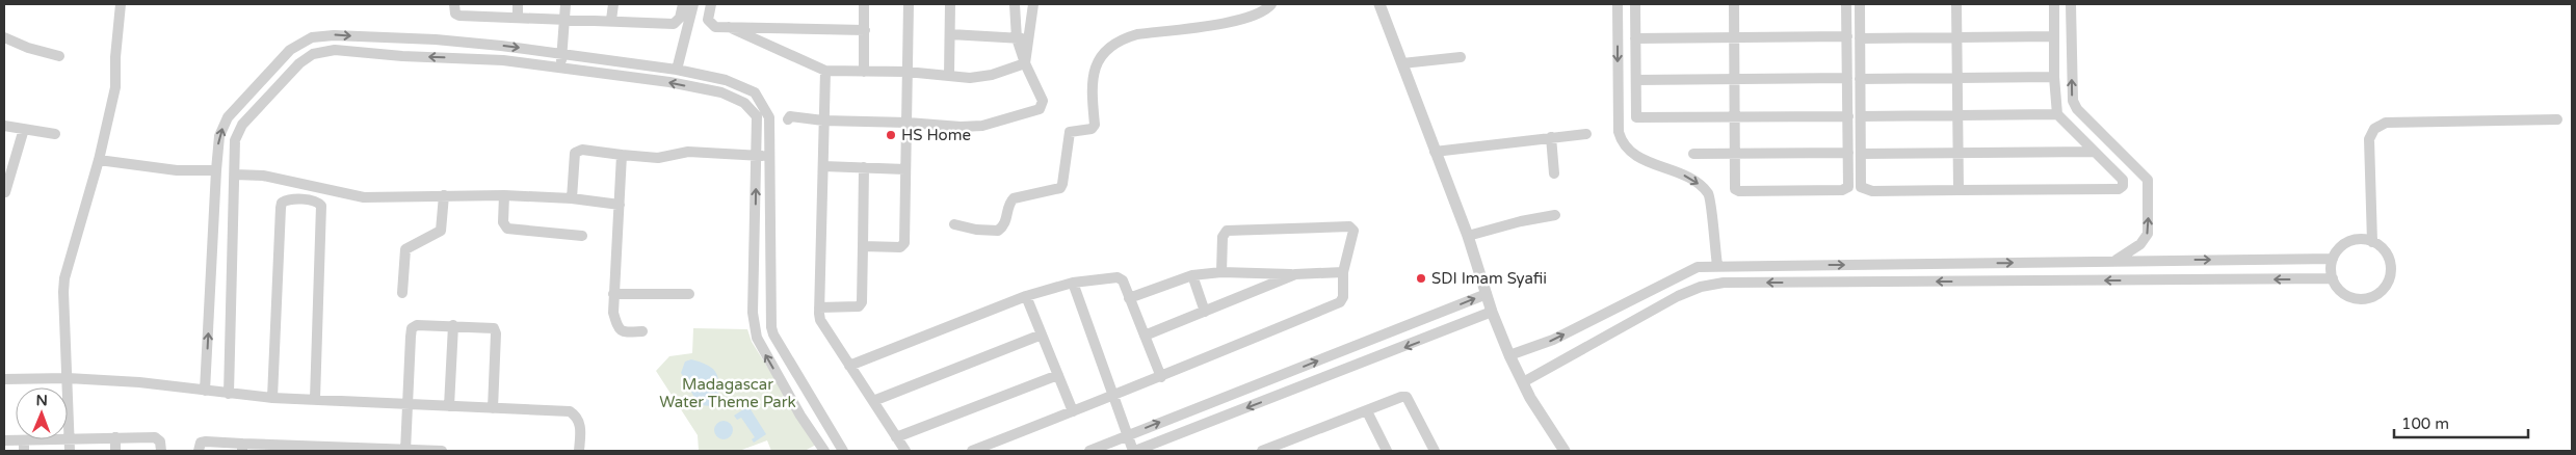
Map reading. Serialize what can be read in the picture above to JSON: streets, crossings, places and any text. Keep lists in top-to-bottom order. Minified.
{"parks":["Madagascar Water Theme Park"],"places":["HS Home","SDI Imam Syafii"],"scale_bar":"100 m","north":"top"}
